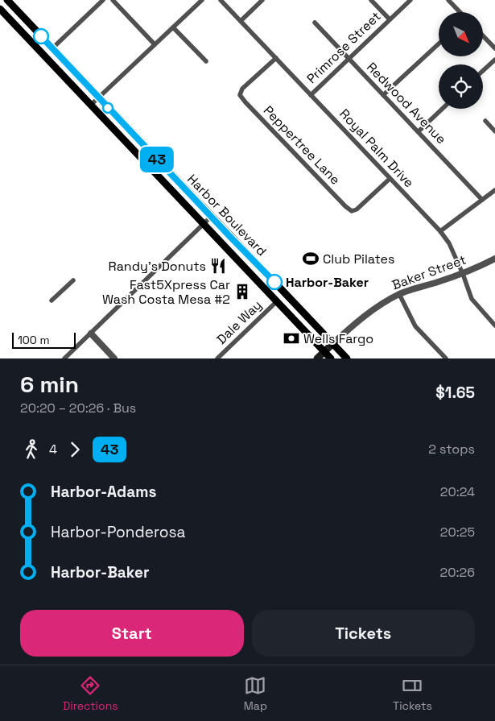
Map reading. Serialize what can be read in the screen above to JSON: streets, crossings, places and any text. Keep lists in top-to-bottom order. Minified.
{"streets":{"main road":["Harbor Boulevard","Baker Street"],"street":["Primrose Street","Redwood Avenue","Peppertree Lane","Royal Palm Drive","Dale Way"]},"crossings":[["Primrose Street","Redwood Avenue"],["Primrose Street","Royal Palm Drive"],["Peppertree Lane","Royal Palm Drive"],["Royal Palm Drive","Baker Street"],["Harbor Boulevard","Baker Street"],["Harbor Boulevard","Dale Way"]],"places":{"sports":["Club Pilates"],"restaurant":["Randy's Donuts"],"other":["Harbor-Baker"],"building":["Fast5Xpress Car Wash Costa Mesa #2"],"bank":["Wells Fargo"]},"lines":["bus line 43"],"scale_bar":"100 m","north":"bottom right","page":{"on_map":"43","scale":"100 m","heading":["6 min","20:20 – 20:26 · Bus","$1.65"],"legs":["4","43","2 stops"],"list":[{"name":"Harbor-Adams","value":"20:24"},{"name":"Harbor-Ponderosa","value":"20:25"},{"name":"Harbor-Baker","value":"20:26"}],"buttons":["Start","Tickets"],"tabs":["Directions","Map","Tickets"]}}
